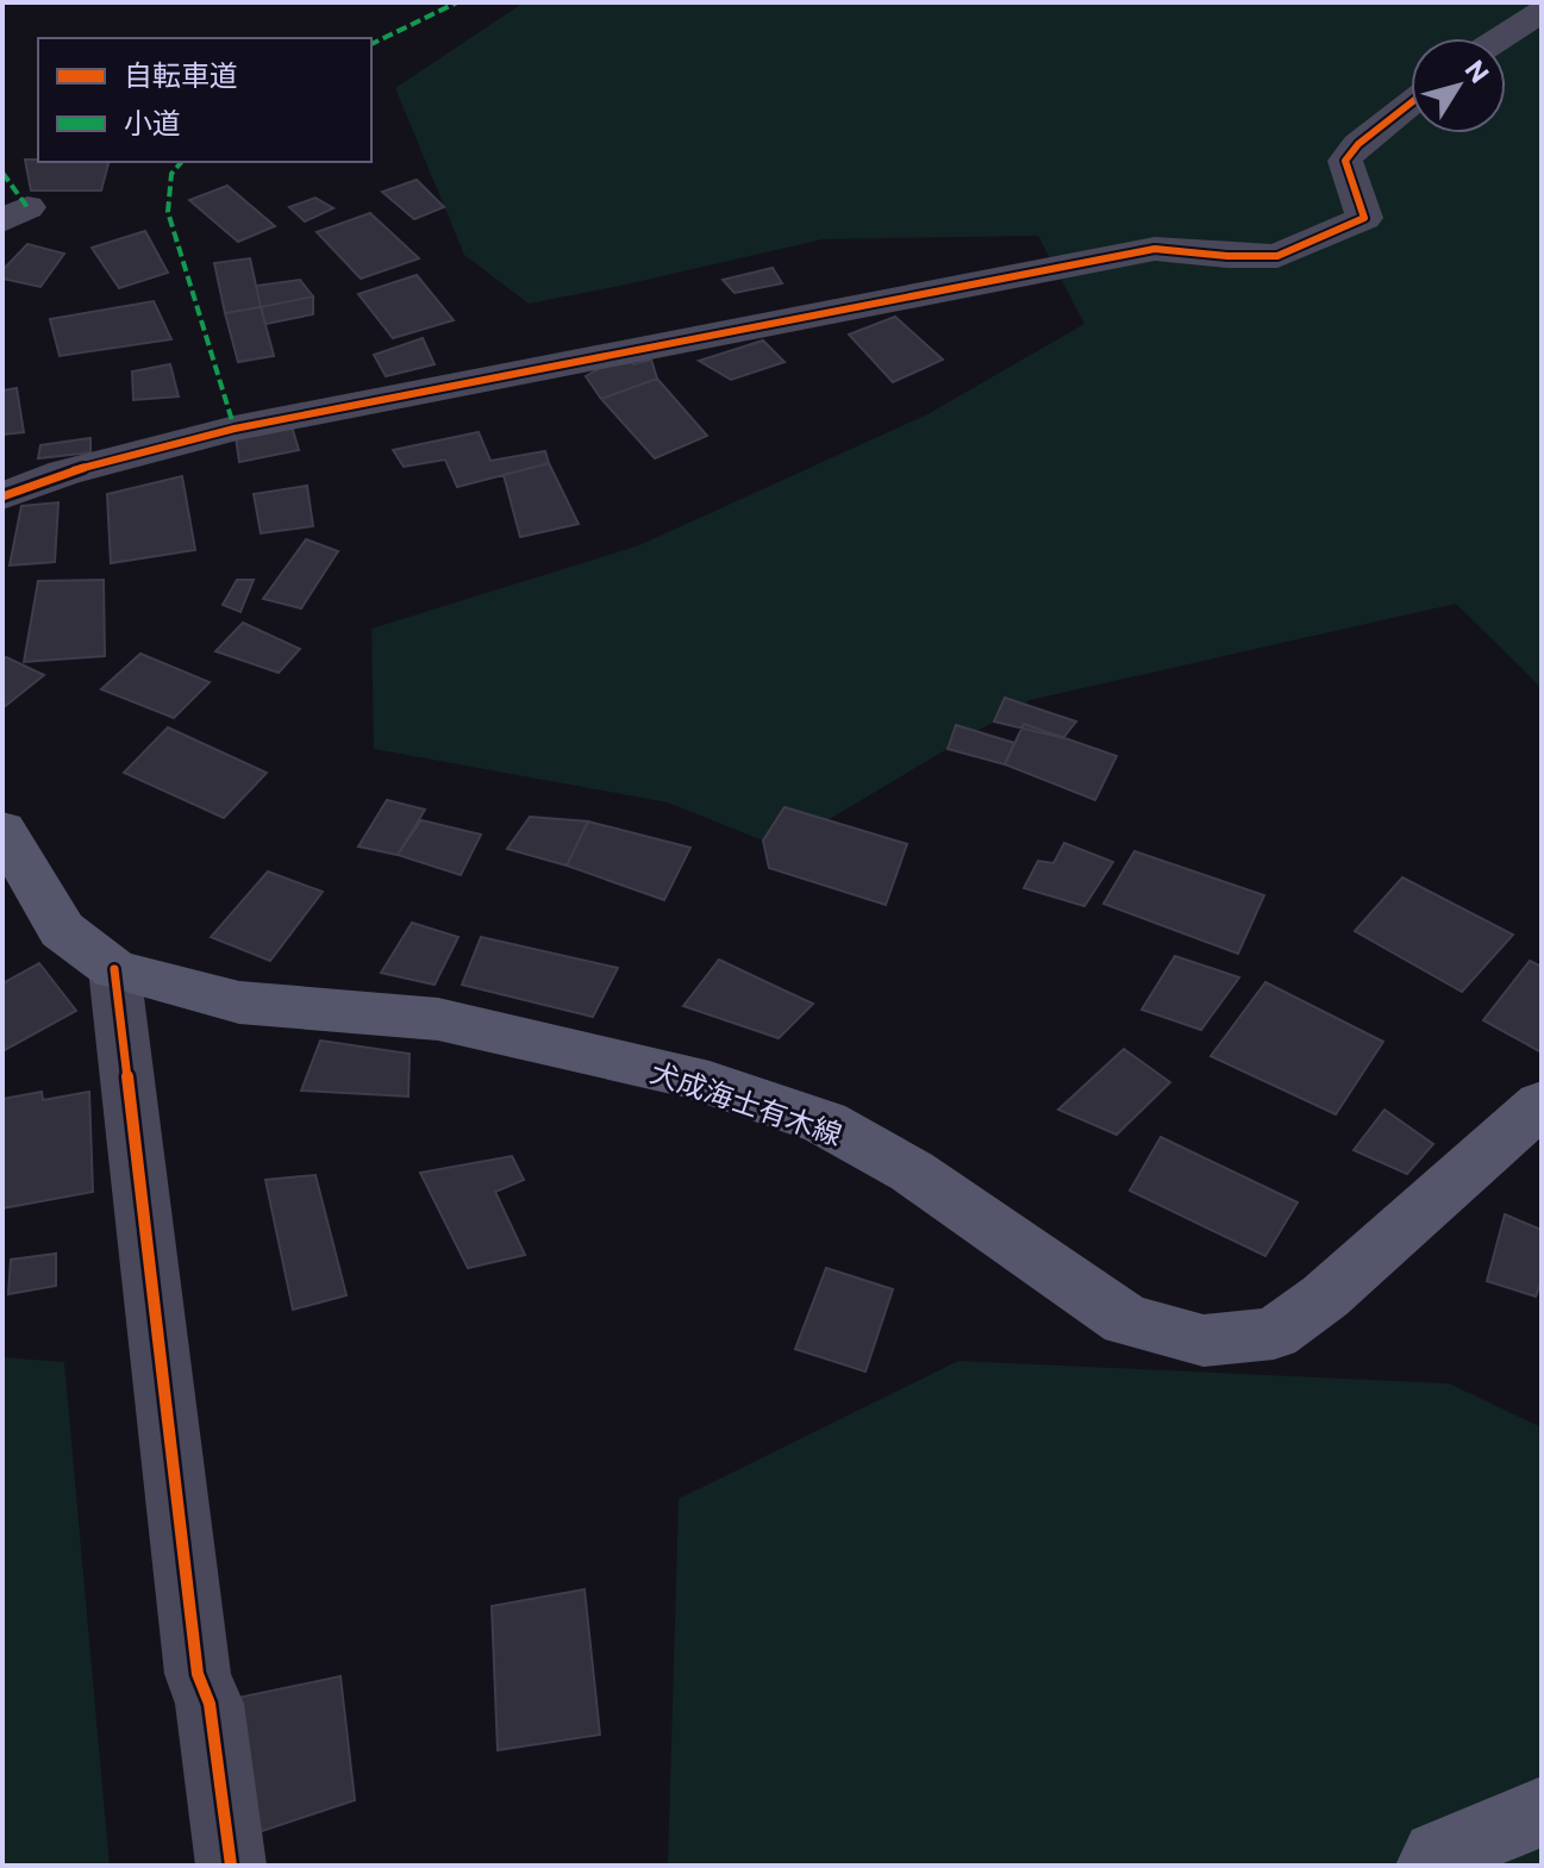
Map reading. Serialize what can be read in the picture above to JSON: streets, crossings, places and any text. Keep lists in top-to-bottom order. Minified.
{"streets":{"main road":["犬成海士有木線"]},"legend":["自転車道","小道"],"north":"top right"}
